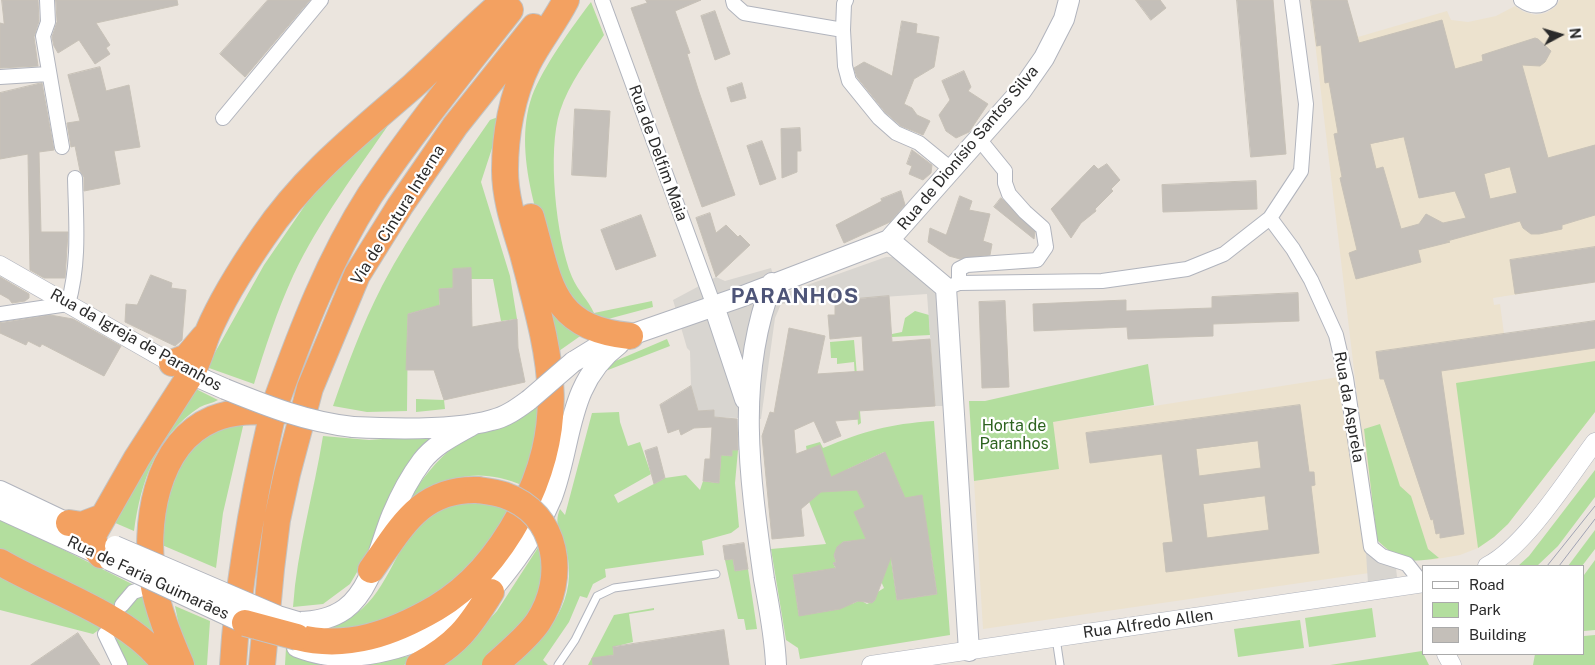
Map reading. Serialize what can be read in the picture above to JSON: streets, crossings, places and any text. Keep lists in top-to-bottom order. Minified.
{"streets":{"highway":["Via de Cintura Interna"],"main road":["Rua de Dionísio Santos Silva","Rua da Igreja de Paranhos","Rua de Faria Guimarães"],"street":["Rua de Delfim Maia","Rua da Asprela","Rua Alfredo Allen"]},"crossings":[["Rua de Dionísio Santos Silva","Rua da Igreja de Paranhos"],["Rua de Delfim Maia","Rua da Igreja de Paranhos"],["Via de Cintura Interna","Rua da Igreja de Paranhos"],["Rua da Igreja de Paranhos","Rua de Faria Guimarães"]],"districts":["PARANHOS"],"parks":["Horta de Paranhos"],"legend":["Road","Park","Building"],"north":"right"}
